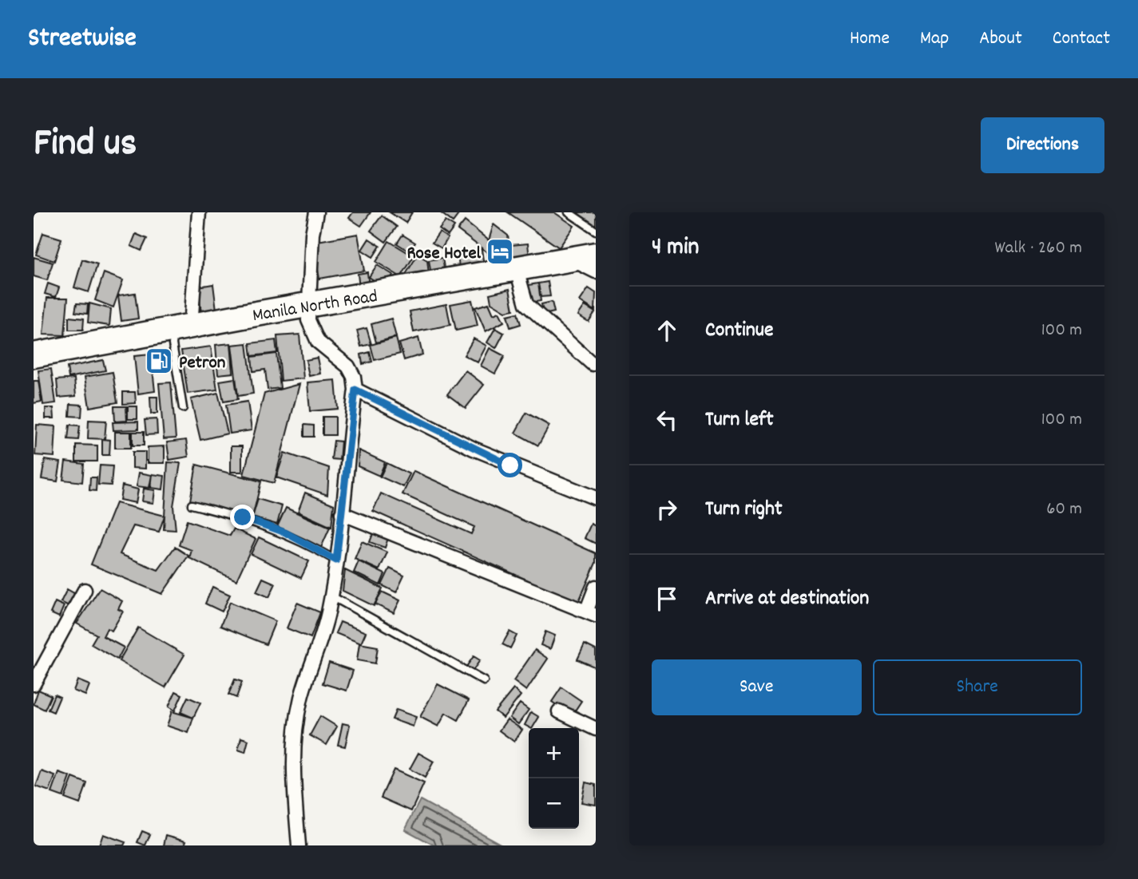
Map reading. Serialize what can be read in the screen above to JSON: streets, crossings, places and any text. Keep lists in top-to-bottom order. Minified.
{"streets":{"highway":["Manila North Road"]},"places":{"hotel":["Rose Hotel"],"fuel station":["Petron"]},"page":{"header":"Streetwise","nav":["Home","Map","About","Contact"],"title":"Find us","buttons":["Directions",["Save","Share"]],"heading":["4 min","Walk · 260 m"],"list":[["Continue","100 m"],["Turn left","100 m"],["Turn right","60 m"],"Arrive at destination"],"map_buttons":["+","−"]}}
